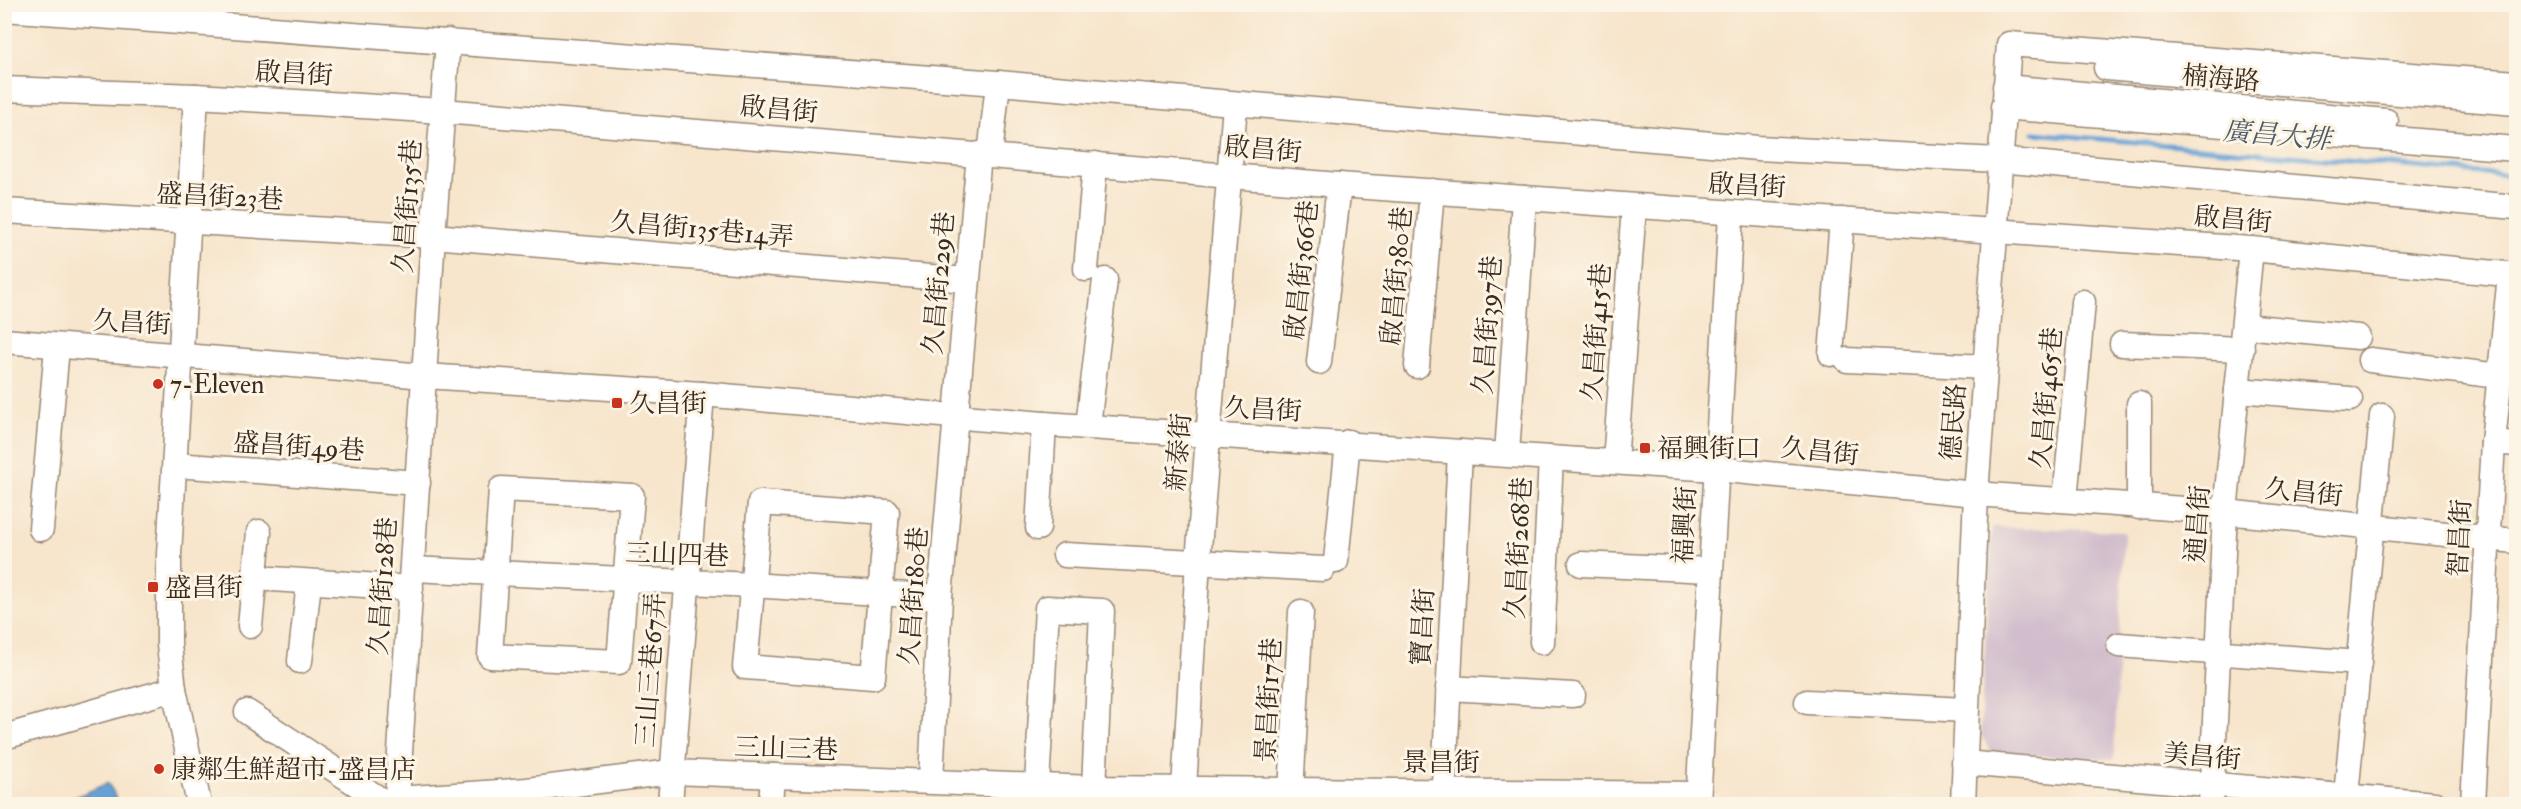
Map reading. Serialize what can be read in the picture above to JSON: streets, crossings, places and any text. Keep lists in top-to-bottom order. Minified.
{"streets":{"street":["啟昌街","楠海路","盛昌街23巷","久昌街135巷","久昌街135巷14弄","啟昌街366巷","啟昌街380巷","久昌街229巷","久昌街","久昌街397巷","久昌街415巷","久昌街465巷","德民路","盛昌街49巷","新泰街","通昌街","福興街","智昌街","久昌街268巷","三山四巷","久昌街128巷","久昌街180巷","寶昌街","三山三巷67弄","景昌街17巷","三山三巷","美昌街","景昌街"]},"crossings":[["啟昌街","久昌街135巷"],["啟昌街","啟昌街366巷"],["啟昌街","啟昌街380巷"],["啟昌街","久昌街229巷"],["啟昌街","久昌街397巷"],["啟昌街","久昌街415巷"],["啟昌街","德民路"],["啟昌街","新泰街"],["啟昌街","通昌街"],["啟昌街","福興街"],["啟昌街","智昌街"],["楠海路","德民路"],["盛昌街23巷","久昌街135巷"],["盛昌街23巷","久昌街135巷14弄"],["久昌街135巷","久昌街135巷14弄"],["久昌街135巷","久昌街"],["久昌街135巷","久昌街128巷"],["久昌街135巷14弄","久昌街229巷"],["久昌街229巷","久昌街"],["久昌街229巷","久昌街180巷"],["久昌街","久昌街397巷"],["久昌街","久昌街415巷"],["久昌街","久昌街465巷"],["久昌街","德民路"],["久昌街","新泰街"],["久昌街","通昌街"],["久昌街","福興街"],["久昌街","智昌街"],["久昌街","久昌街268巷"],["久昌街","久昌街128巷"],["久昌街","久昌街180巷"],["久昌街","寶昌街"],["久昌街","三山三巷67弄"],["德民路","美昌街"],["盛昌街49巷","久昌街128巷"],["新泰街","三山三巷"],["新泰街","景昌街"],["通昌街","美昌街"],["福興街","景昌街"],["三山四巷","久昌街128巷"],["三山四巷","久昌街180巷"],["三山四巷","三山三巷67弄"],["久昌街128巷","三山三巷"],["久昌街180巷","三山三巷"],["寶昌街","景昌街"],["三山三巷67弄","三山三巷"],["景昌街17巷","景昌街"],["三山三巷","景昌街"]],"water":["廣昌大排"],"places":{"other":["7-Eleven","康鄰生鮮超市-盛昌店"],"transit":["久昌街","福興街口","盛昌街"]}}
